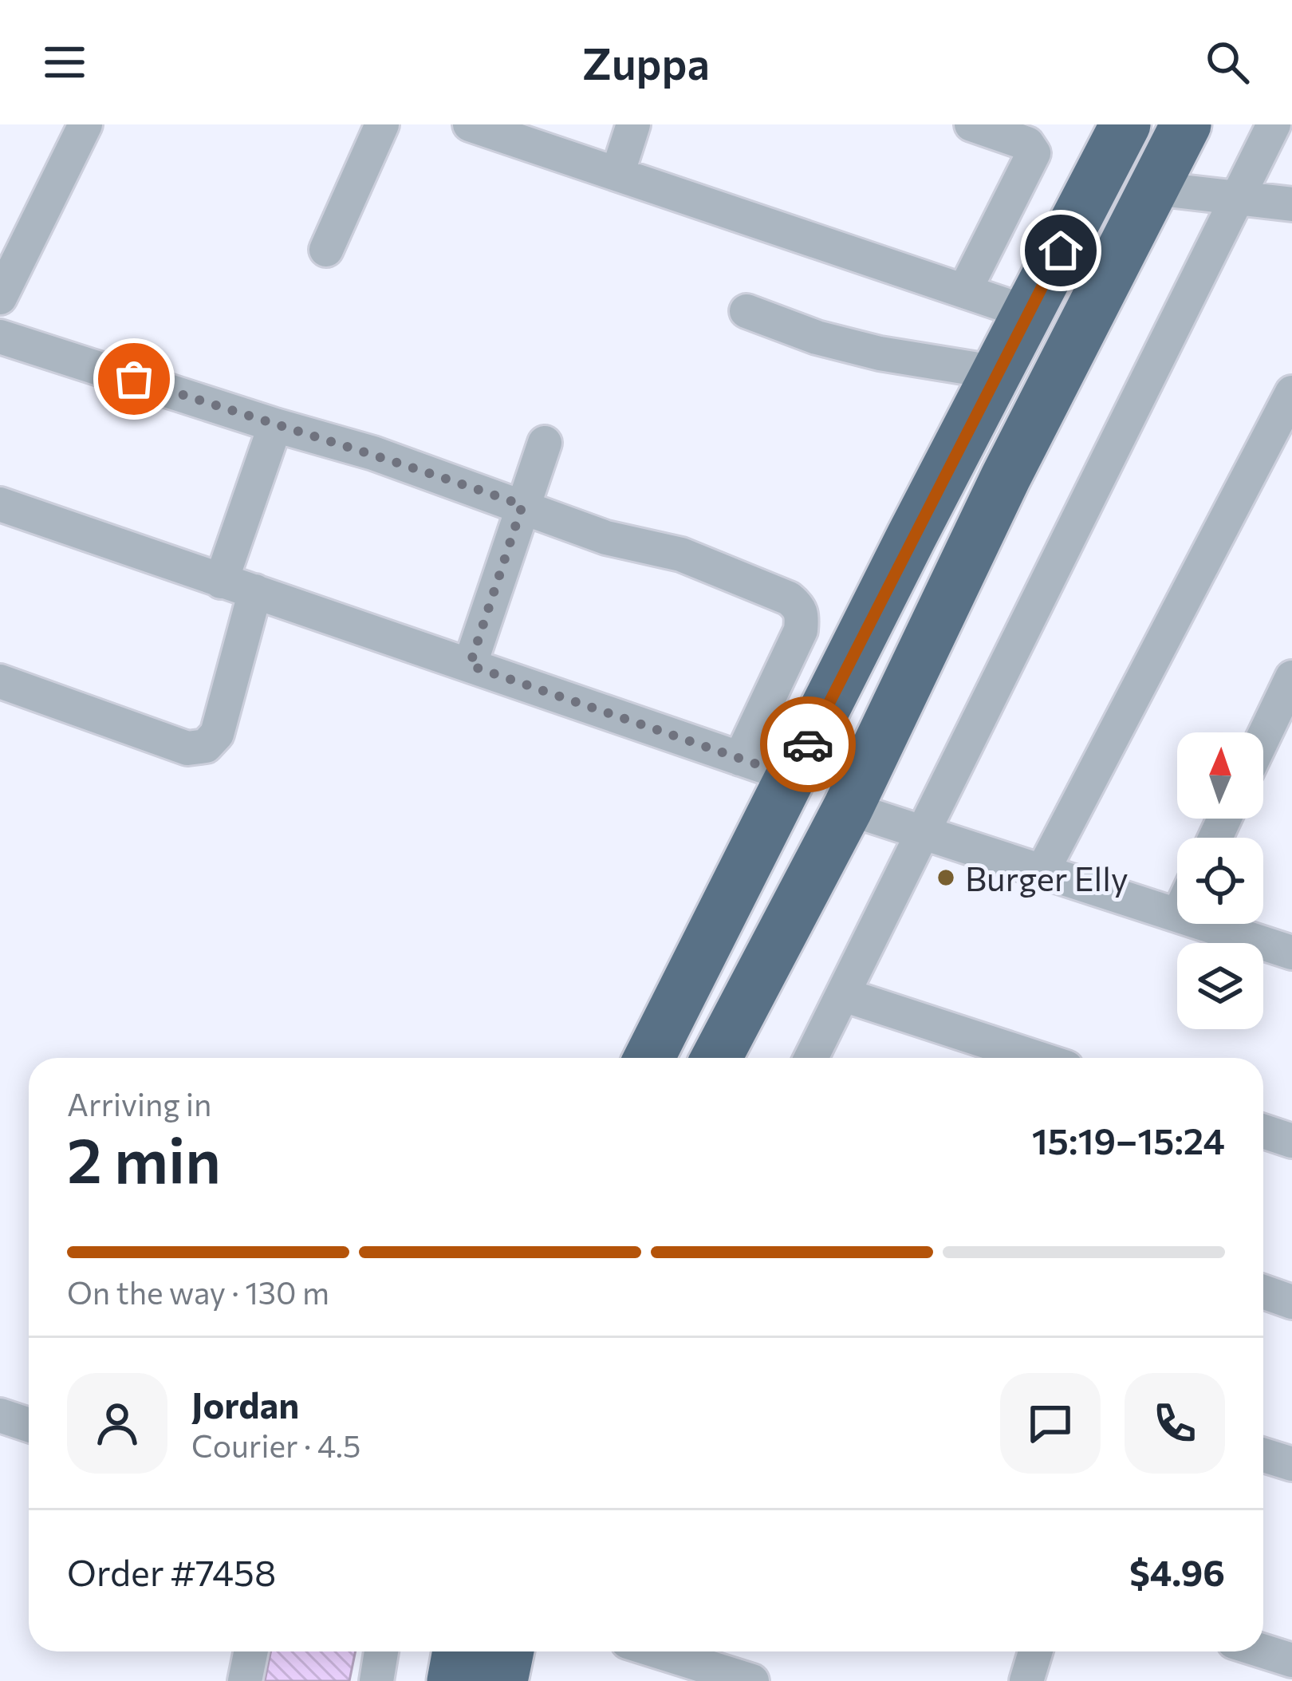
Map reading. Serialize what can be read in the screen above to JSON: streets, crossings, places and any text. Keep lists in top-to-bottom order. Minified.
{"places":["Burger Elly"],"north":"top","page":{"header":"Zuppa","heading":["2 min","Arriving in","15:19–15:24"],"panel":["Jordan","Courier · 4.5","Order #7458","$4.96"],"bar":"On the way · 130 m"}}
